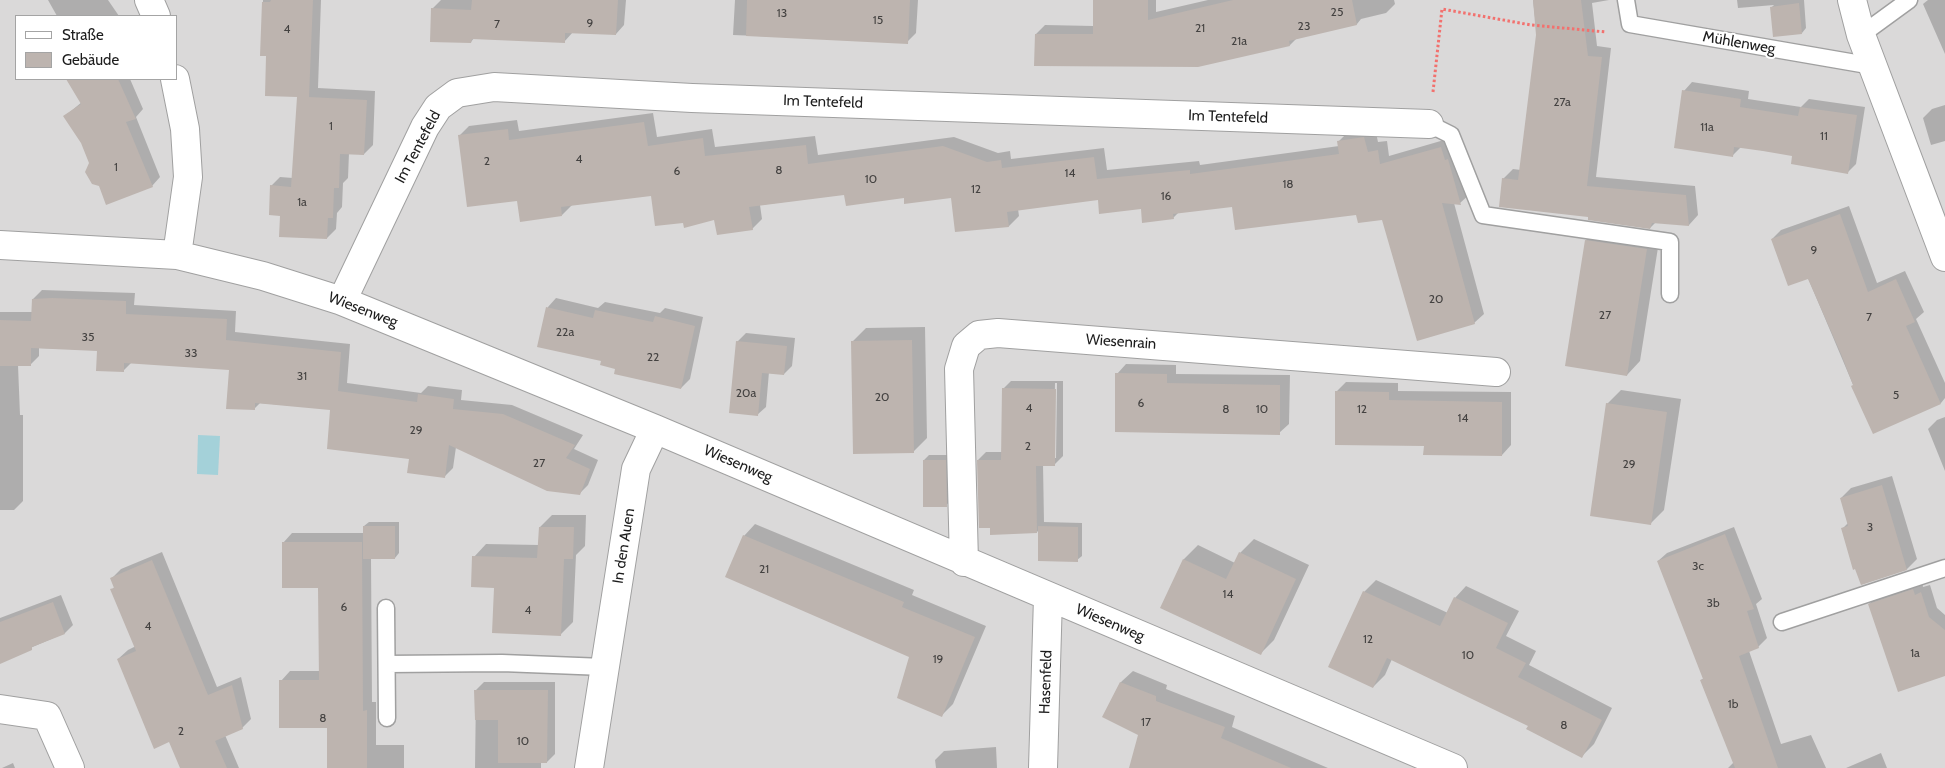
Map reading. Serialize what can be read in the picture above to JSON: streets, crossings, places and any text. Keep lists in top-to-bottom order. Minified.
{"streets":{"street":["Im Tentefeld","Wiesenweg","Wiesenrain","In den Auen","Hasenfeld"],"lane":["Mühlenweg"]},"crossings":[["Im Tentefeld","Wiesenweg"],["Wiesenweg","Wiesenrain"],["Wiesenweg","In den Auen"],["Wiesenweg","Hasenfeld"]],"house_numbers":["25","13","15","9","7","23","21","4","21a","27a","1","11a","11","4","2","1","8","6","14","10","18","12","16","1a","9","20","27","7","22a","35","33","22","31","20a","5","20","6","4","8","10","12","14","29","2","27","29","3","3c","21","14","3b","6","4","4","12","1a","10","19","1b","8","17","8","2","10"],"legend":["Straße","Gebäude"]}
